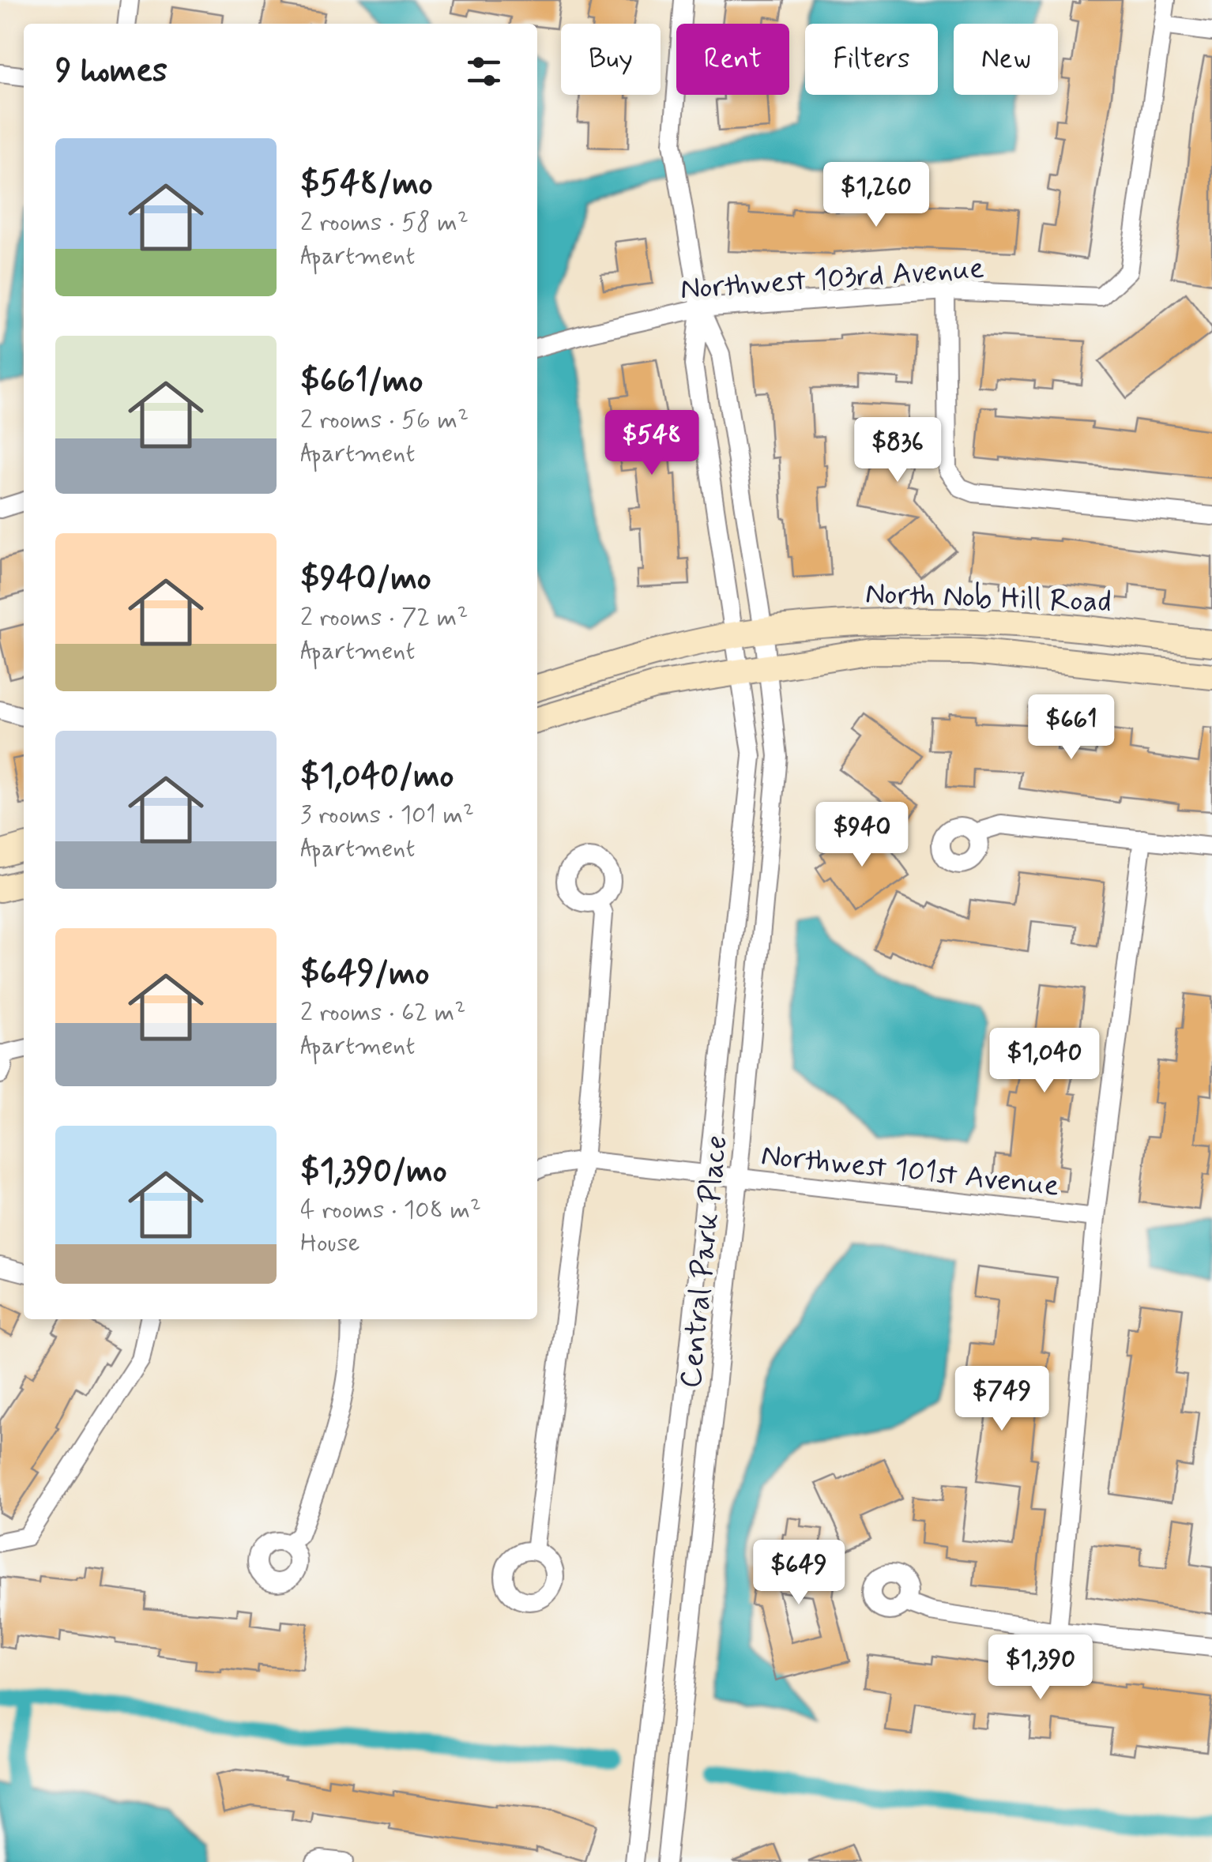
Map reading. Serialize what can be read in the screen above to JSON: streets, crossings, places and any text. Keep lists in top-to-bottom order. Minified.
{"streets":{"main road":["North Nob Hill Road"],"street":["Northwest 103rd Avenue","Northwest 101st Avenue","Central Park Place"]},"crossings":[["Northwest 103rd Avenue","Central Park Place"],["North Nob Hill Road","Central Park Place"],["Northwest 101st Avenue","Central Park Place"]],"page":{"chip":["Buy","Rent","Filters","New"],"heading":"9 homes","list":[{"name":"$548/mo","note":"2 rooms · 58 m² · Apartment"},{"name":"$661/mo","note":"2 rooms · 56 m² · Apartment"},{"name":"$940/mo","note":"2 rooms · 72 m² · Apartment"},{"name":"$1,040/mo","note":"3 rooms · 101 m² · Apartment"},{"name":"$649/mo","note":"2 rooms · 62 m² · Apartment"},{"name":"$1,390/mo","note":"4 rooms · 108 m² · House"}],"price":["$1,260","$548","$836","$661","$940","$1,040","$749","$649","$1,390"]}}
